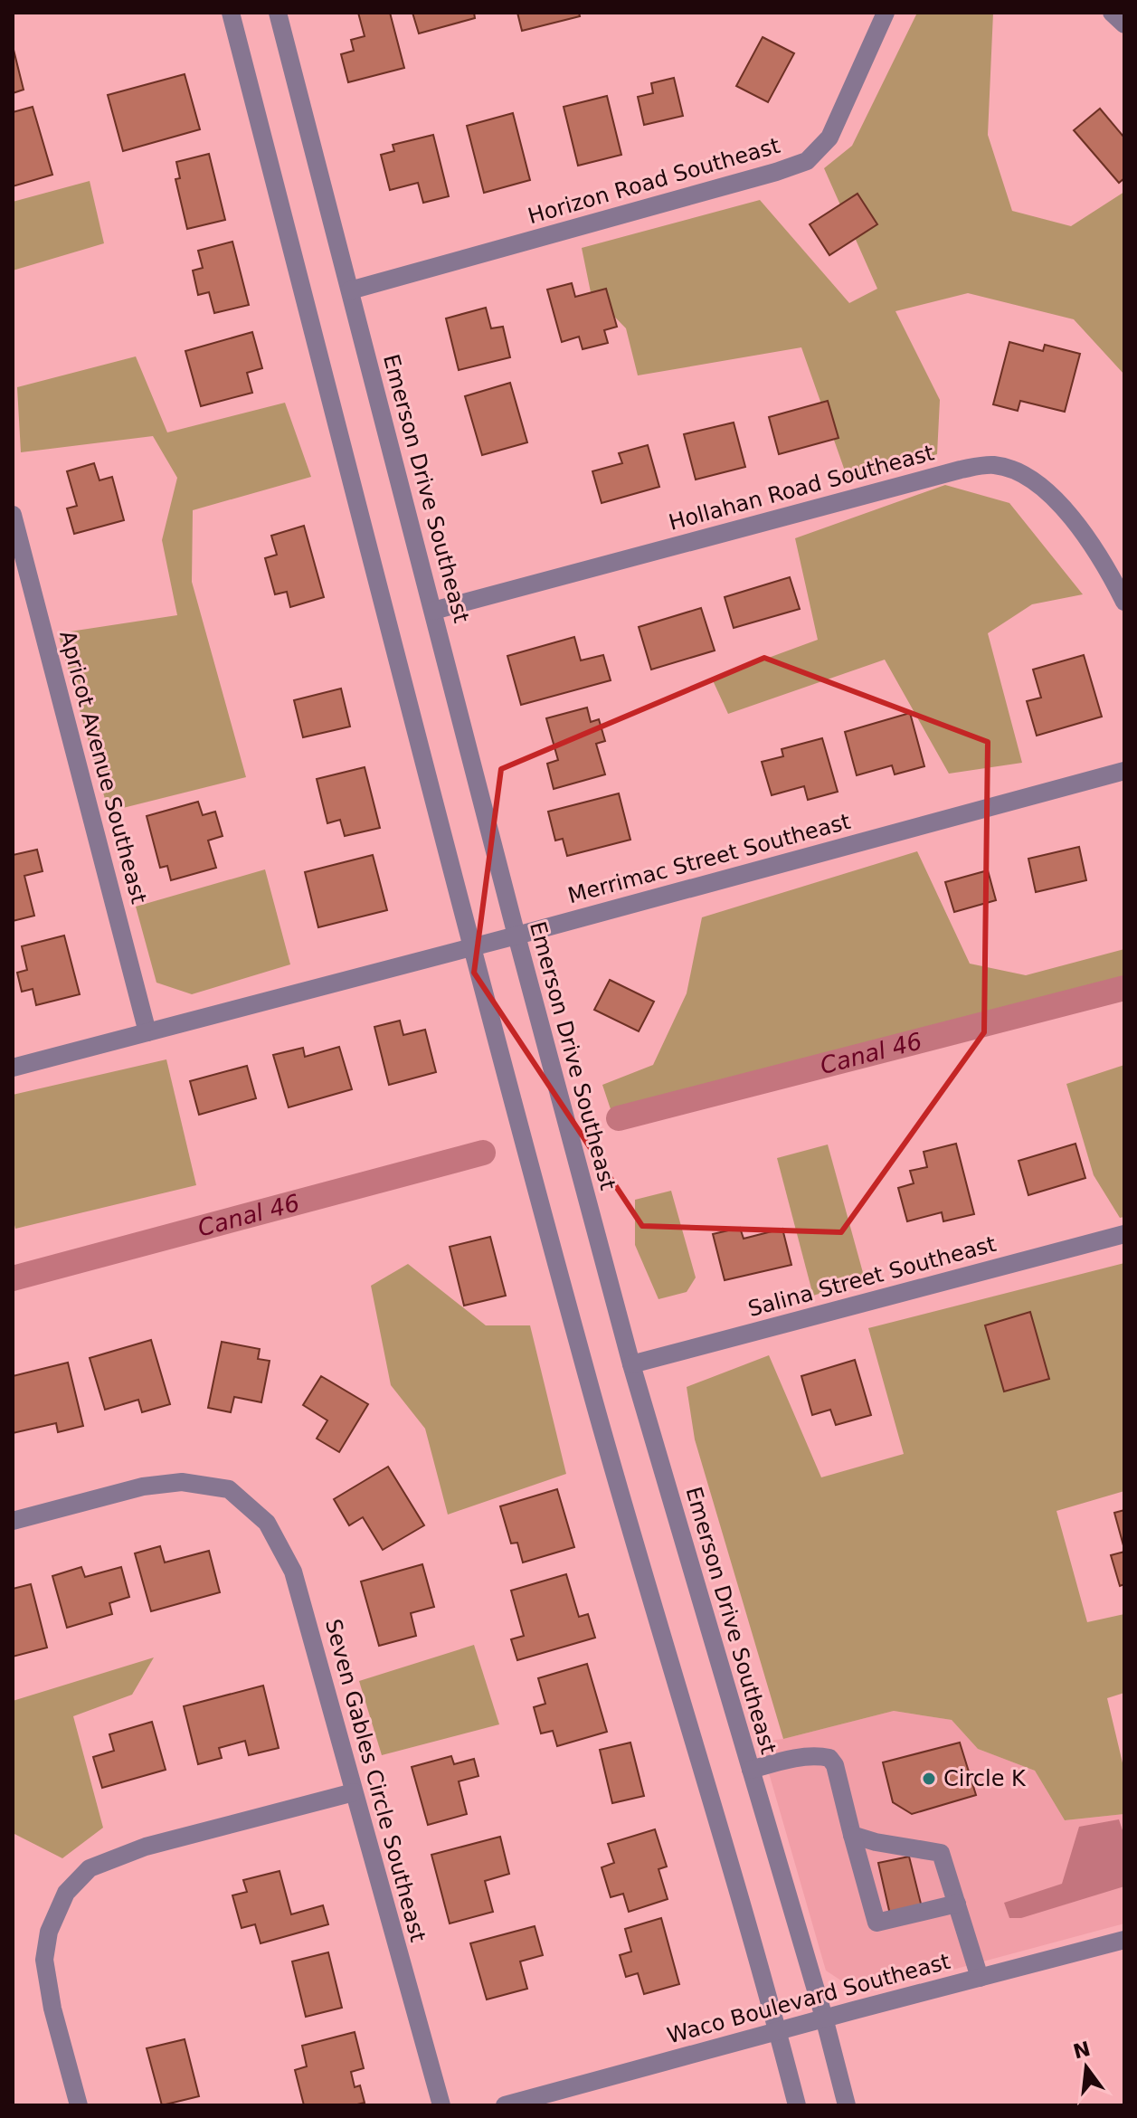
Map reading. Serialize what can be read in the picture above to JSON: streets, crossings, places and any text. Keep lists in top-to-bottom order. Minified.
{"streets":{"street":["Horizon Road Southeast","Hollahan Road Southeast","Emerson Drive Southeast","Apricot Avenue Southeast","Merrimac Street Southeast","Salina Street Southeast","Seven Gables Circle Southeast","Waco Boulevard Southeast"]},"crossings":[["Horizon Road Southeast","Emerson Drive Southeast"],["Hollahan Road Southeast","Emerson Drive Southeast"],["Emerson Drive Southeast","Merrimac Street Southeast"],["Emerson Drive Southeast","Salina Street Southeast"],["Emerson Drive Southeast","Waco Boulevard Southeast"],["Apricot Avenue Southeast","Merrimac Street Southeast"]],"water":["Canal 46"],"places":["Circle K"],"north":"top"}
